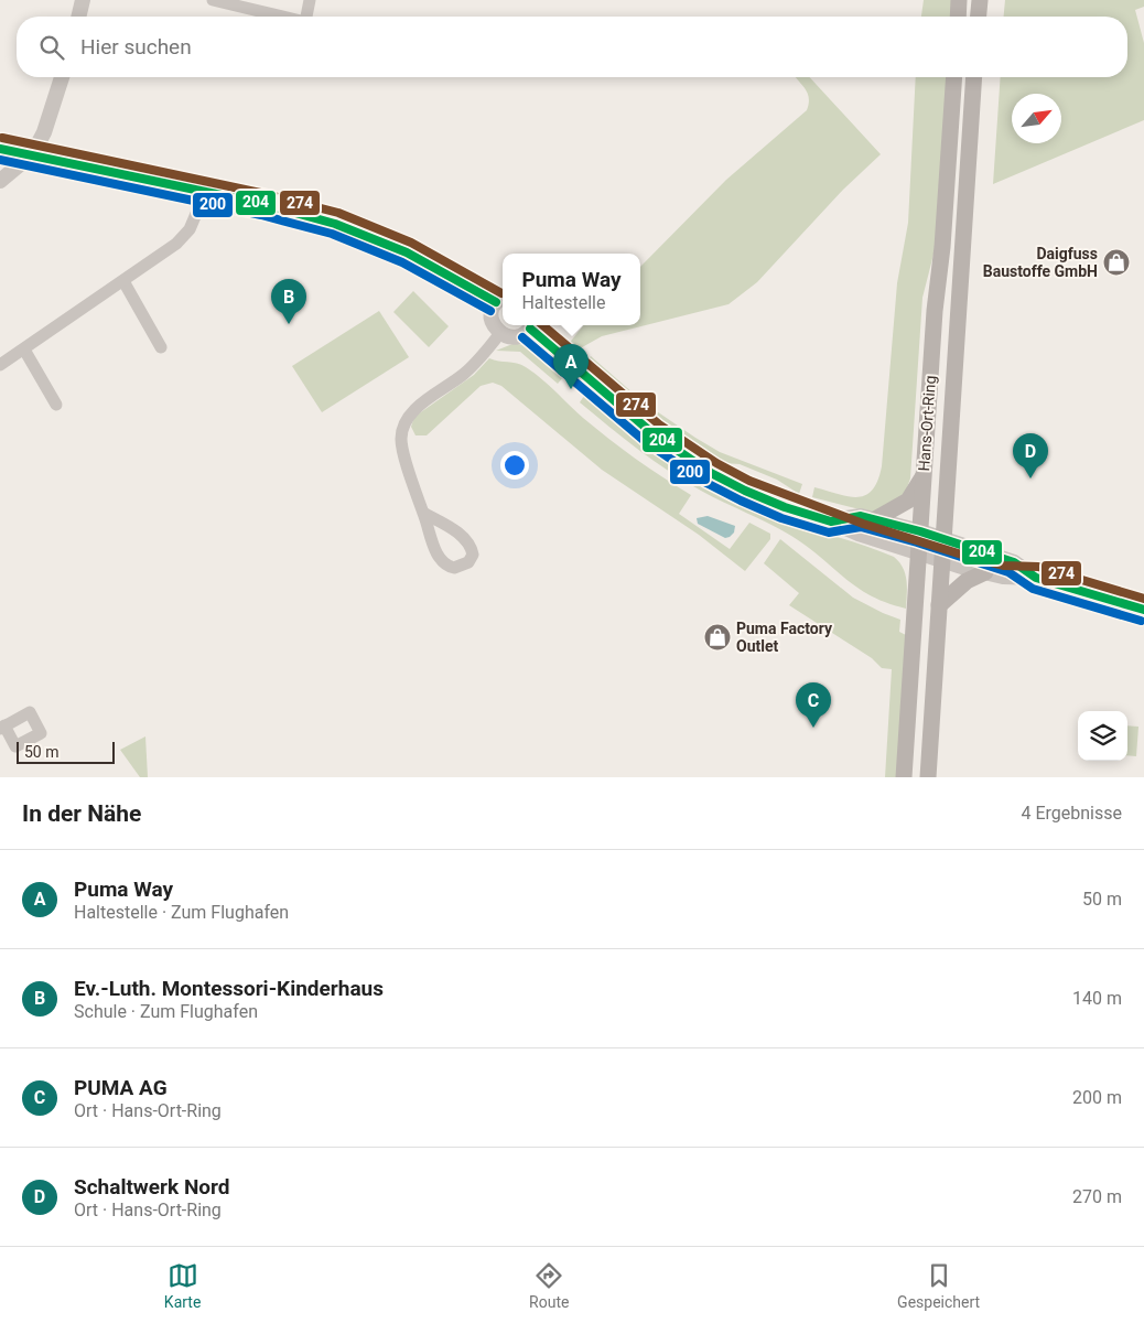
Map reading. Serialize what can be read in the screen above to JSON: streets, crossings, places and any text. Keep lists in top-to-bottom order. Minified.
{"streets":{"main road":["Hans-Ort-Ring"]},"places":{"shop":["Daigfuss Baustoffe GmbH","Puma Factory Outlet"]},"lines":["transit line 274","transit line 204","transit line 200"],"scale_bar":"50 m","north":"top right","page":{"search":"Hier suchen","popup":["Puma Way","Haltestelle"],"pins":["B","A","D","C"],"scale":"50 m","heading":["In der Nähe","4 Ergebnisse"],"list":[{"mark":"A","name":"Puma Way","note":"Haltestelle · Zum Flughafen","value":"50 m"},{"mark":"B","name":"Ev.-Luth. Montessori-Kinderhaus","note":"Schule · Zum Flughafen","value":"140 m"},{"mark":"C","name":"PUMA AG","note":"Ort · Hans-Ort-Ring","value":"200 m"},{"mark":"D","name":"Schaltwerk Nord","note":"Ort · Hans-Ort-Ring","value":"270 m"}],"nav":["Karte","Route","Gespeichert"]}}
